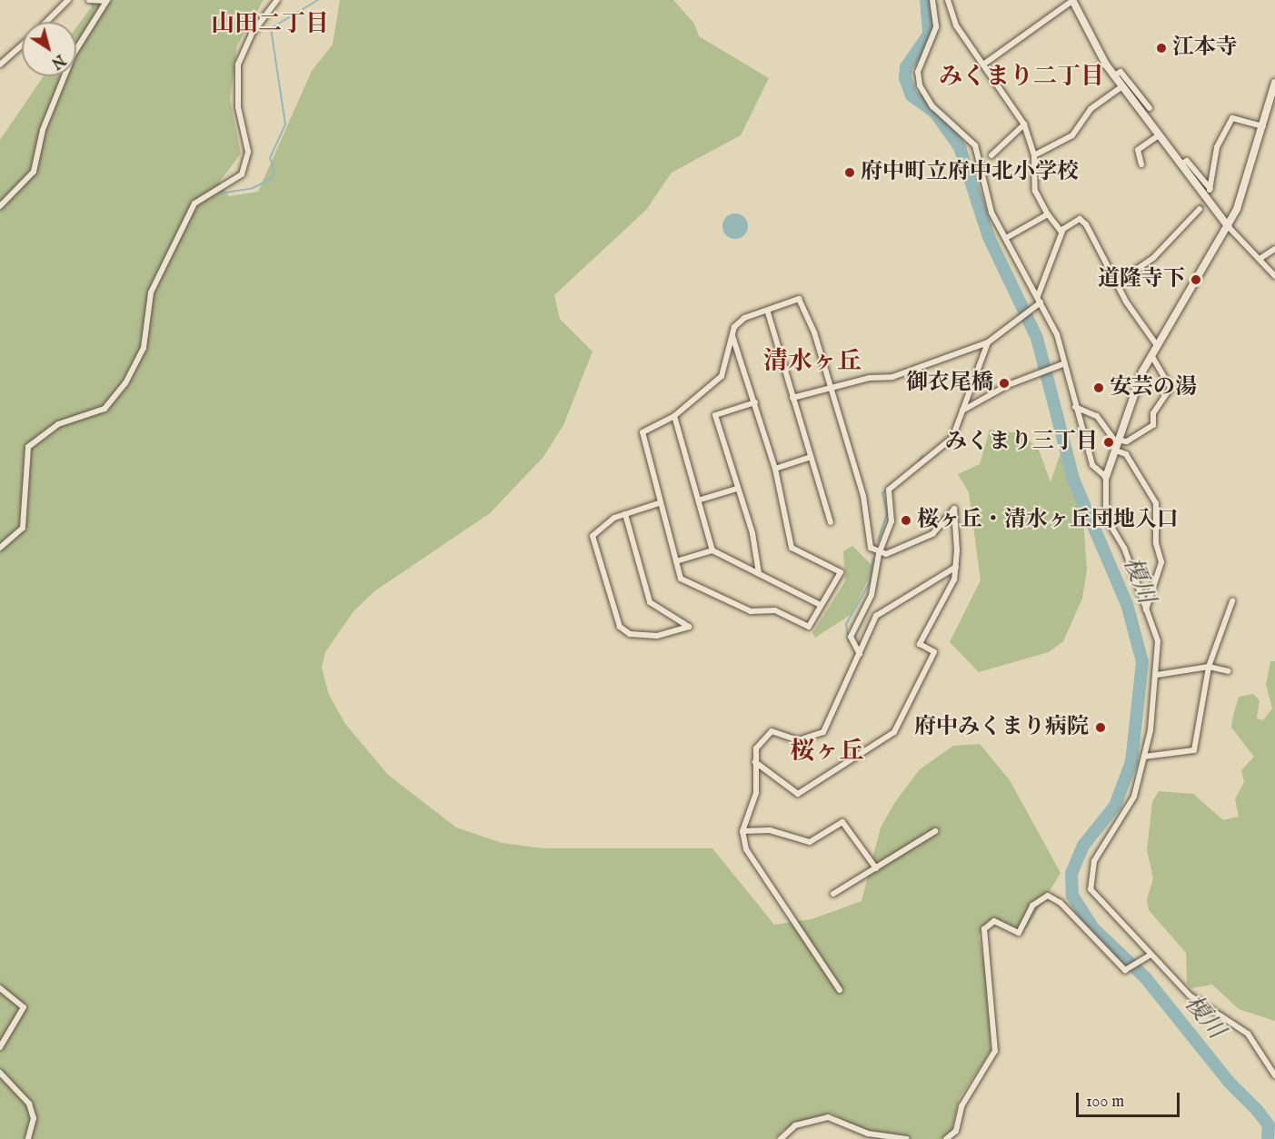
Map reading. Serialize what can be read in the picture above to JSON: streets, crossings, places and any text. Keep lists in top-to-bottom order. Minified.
{"districts":["山田二丁目","みくまり二丁目","清水ヶ丘","桜ヶ丘"],"water":["榎川"],"places":["江本寺","府中町立府中北小学校","道隆寺下","御衣尾橋","安芸の湯","みくまり三丁目","桜ヶ丘・清水ヶ丘団地入口","府中みくまり病院"],"scale_bar":"100 m","north":"bottom right"}
